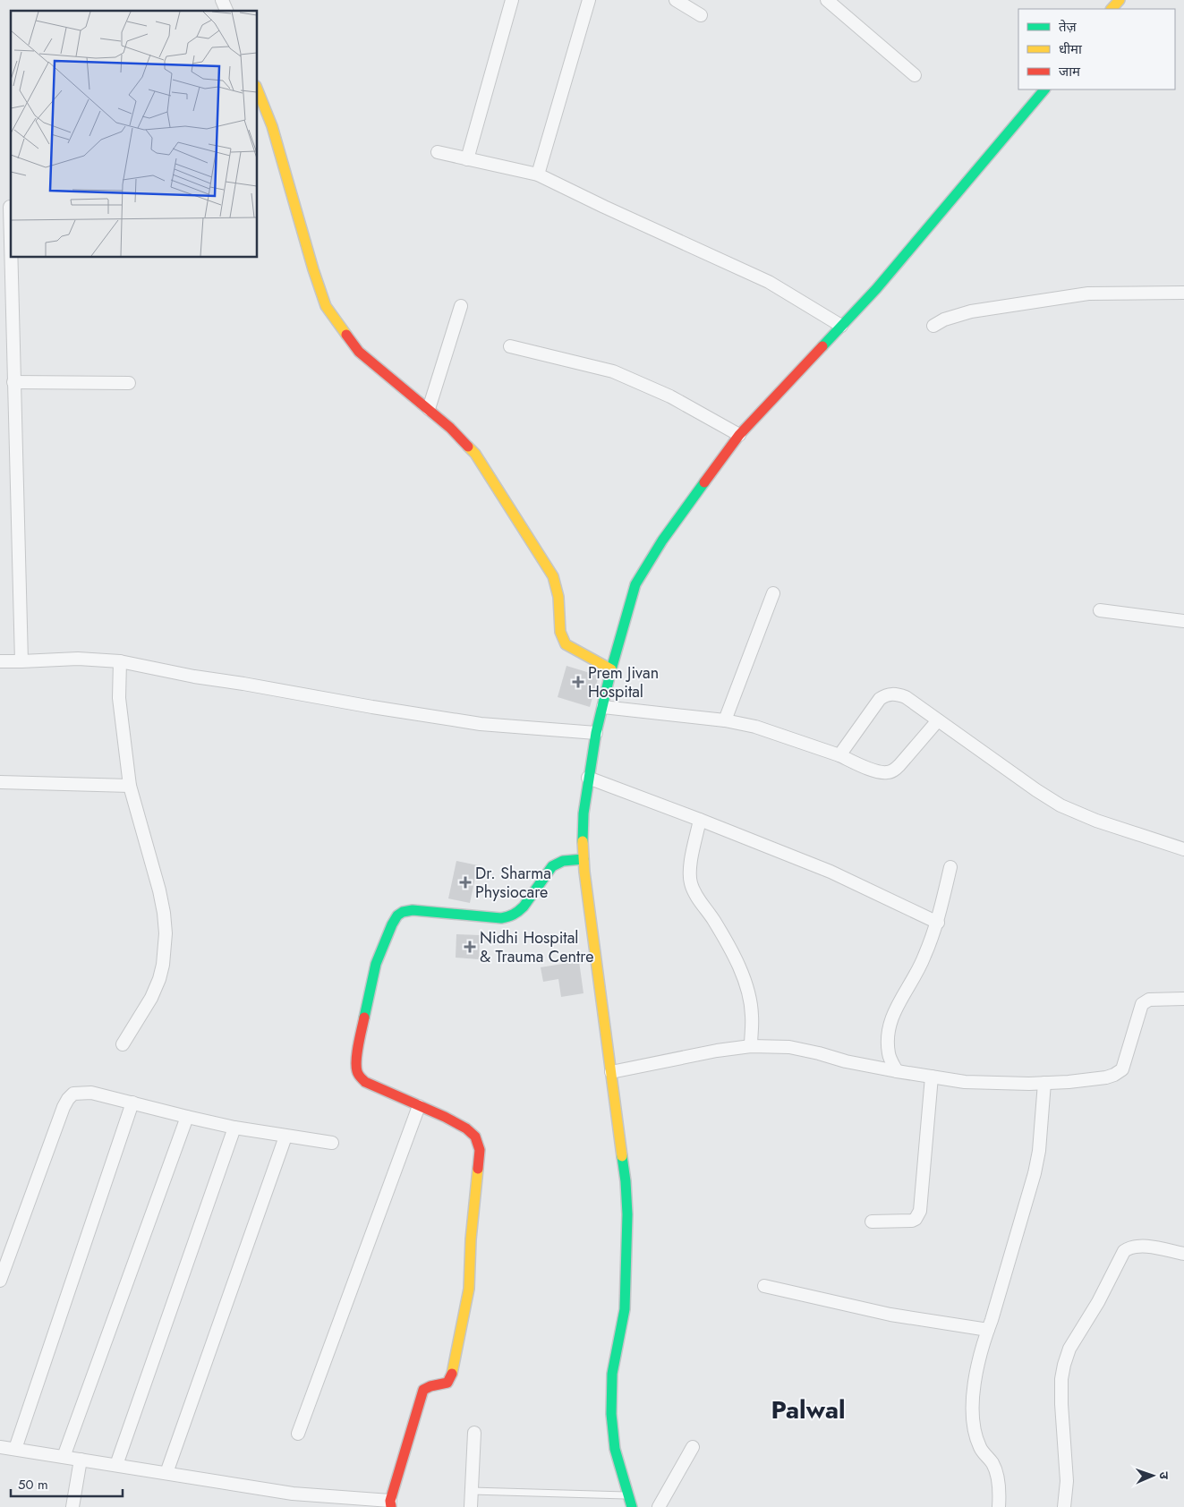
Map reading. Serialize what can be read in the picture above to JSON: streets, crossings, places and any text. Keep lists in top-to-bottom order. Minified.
{"districts":["Palwal"],"places":{"health":["Prem Jivan Hospital","Dr. Sharma Physiocare","Nidhi Hospital & Trauma Centre"]},"legend":["तेज़","धीमा","जाम"],"scale_bar":"50 m","north":"right"}
